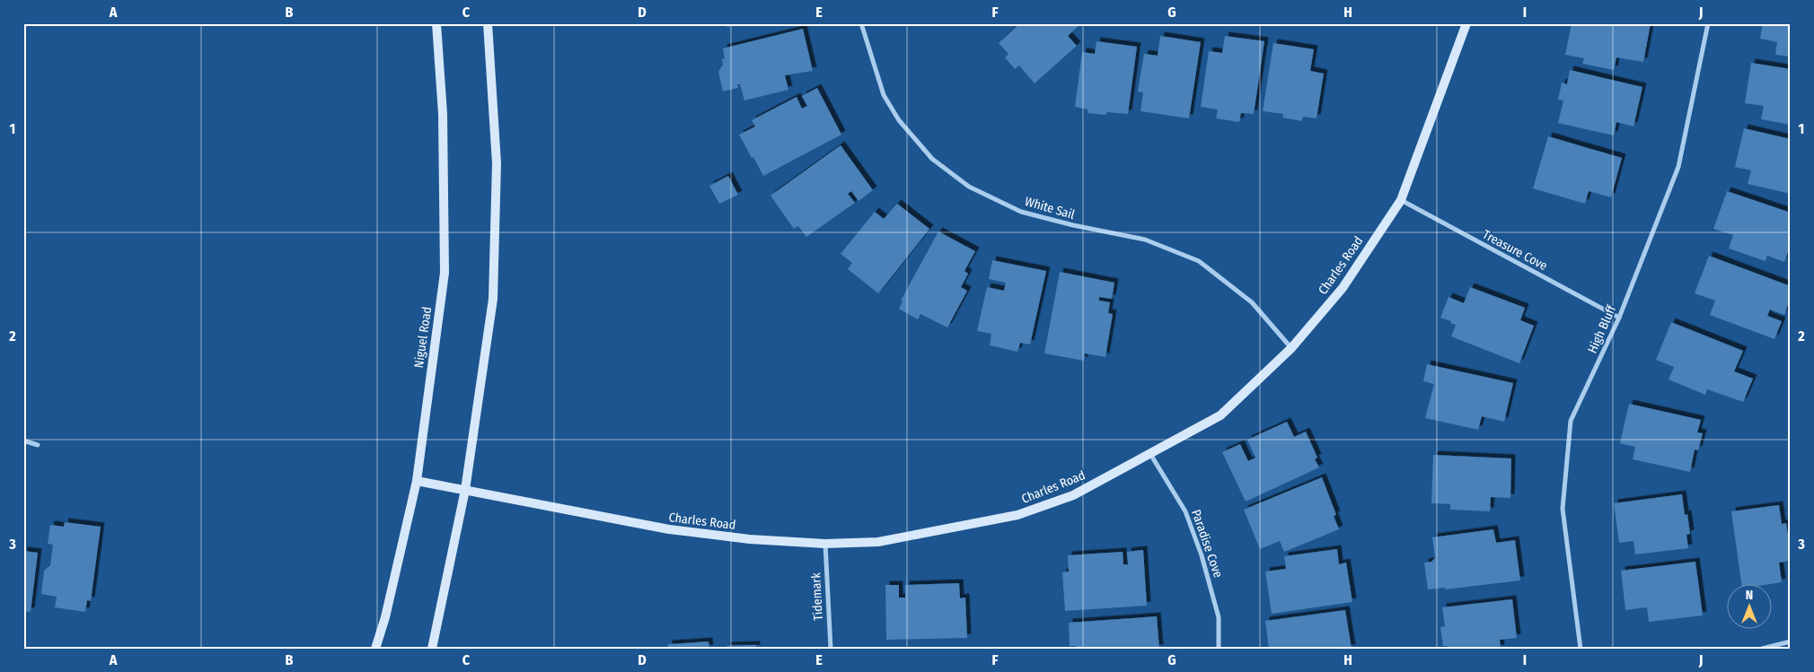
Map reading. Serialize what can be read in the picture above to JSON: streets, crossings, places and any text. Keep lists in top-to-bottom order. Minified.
{"streets":{"street":["White Sail","Treasure Cove","Charles Road","High Bluff","Niguel Road","Paradise Cove","Tidemark"]},"crossings":[["White Sail","Charles Road"],["Treasure Cove","Charles Road"],["Treasure Cove","High Bluff"],["Charles Road","Niguel Road"],["Charles Road","Paradise Cove"],["Charles Road","Tidemark"]],"north":"top","grid":{"columns":["A","B","C","D","E","F","G","H","I","J"],"rows":["1","2","3"]}}
